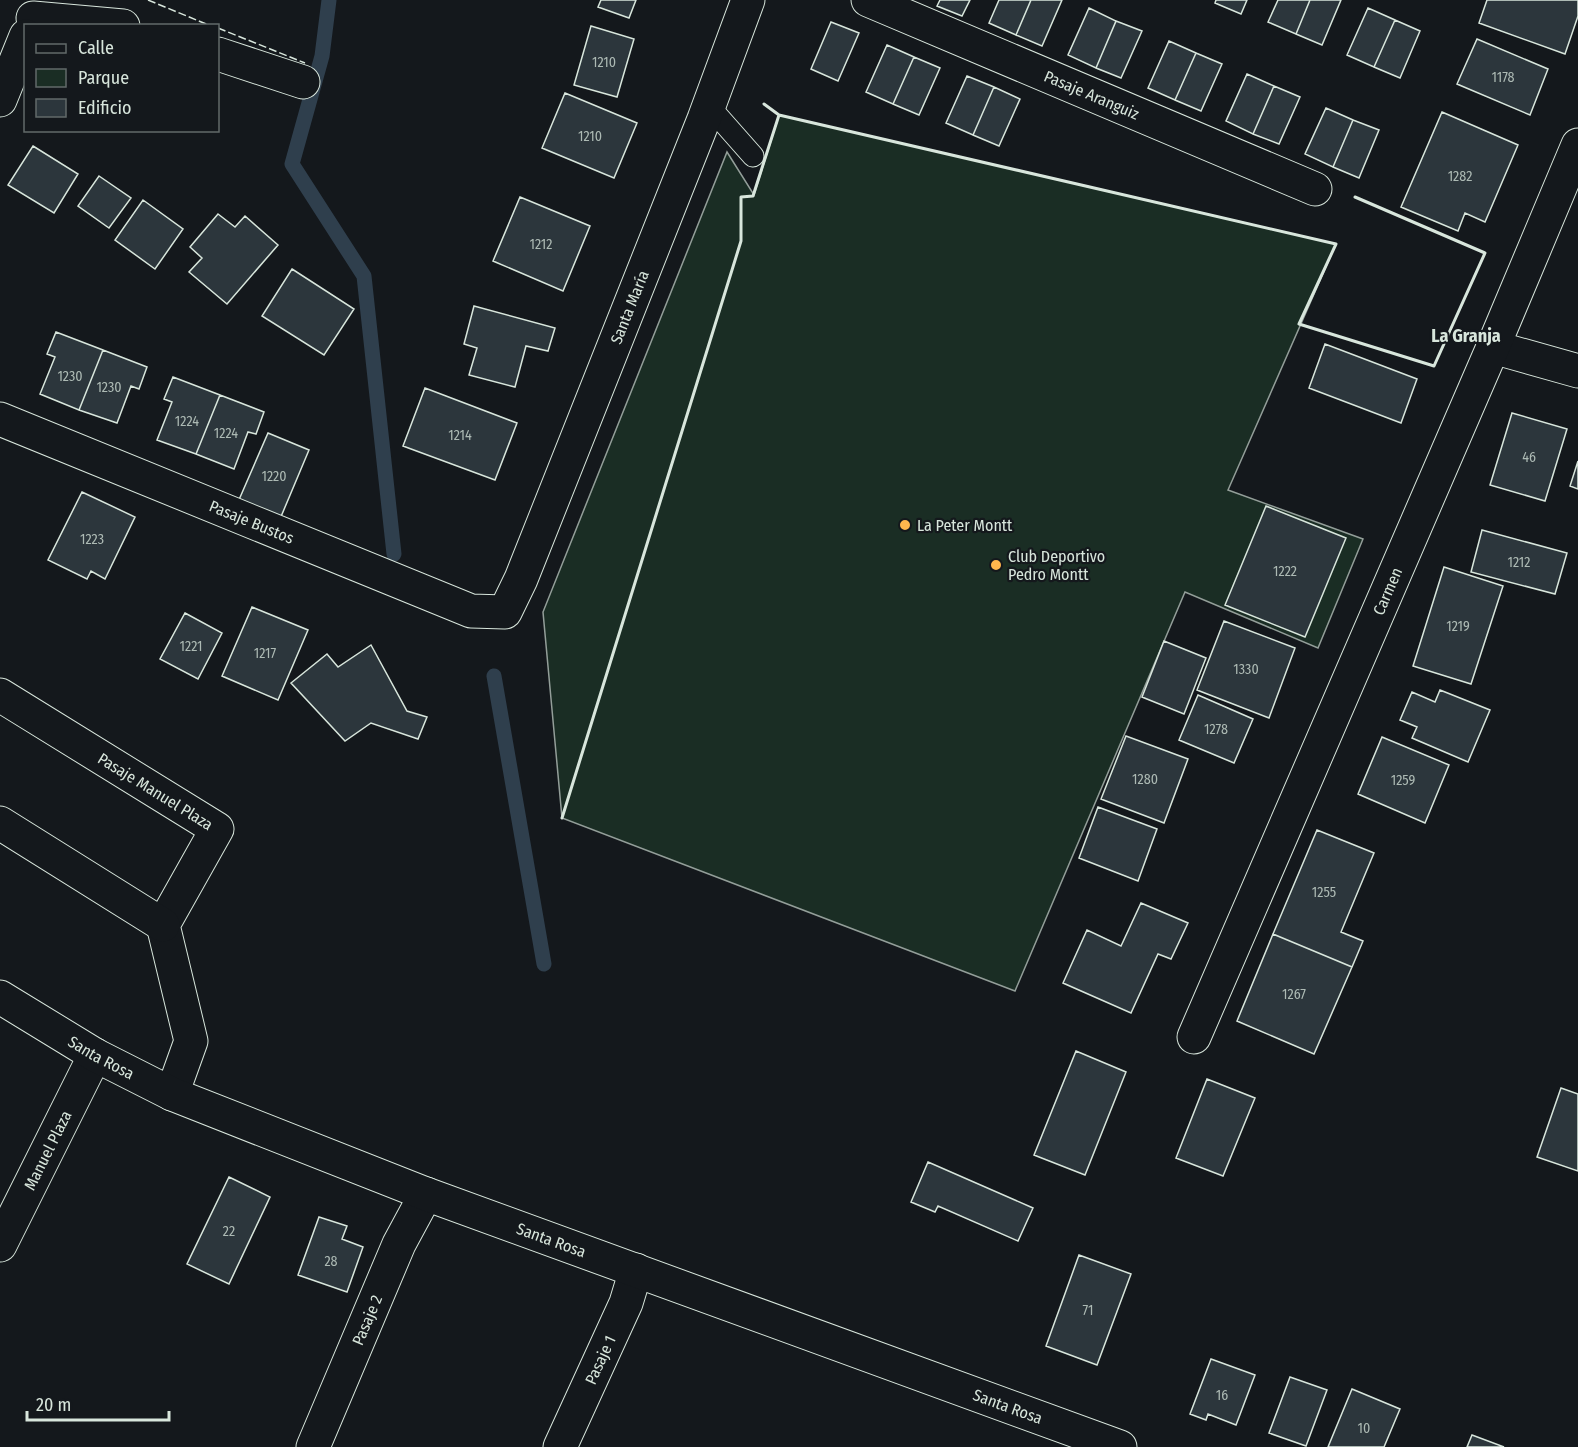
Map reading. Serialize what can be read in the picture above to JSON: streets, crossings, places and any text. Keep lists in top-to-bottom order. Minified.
{"streets":{"street":["Pasaje Aranguiz","Santa María","Pasaje Bustos","Carmen","Pasaje Manuel Plaza","Santa Rosa","Manuel Plaza","Pasaje 2","Pasaje 1"]},"crossings":[["Santa María","Pasaje Bustos"],["Santa Rosa","Manuel Plaza"],["Santa Rosa","Pasaje 2"],["Santa Rosa","Pasaje 1"]],"districts":["La Granja"],"places":["La Peter Montt","Club Deportivo Pedro Montt"],"house_numbers":["1210","1178","1210","1282","1212","1230","1230","1224","1224","1214","46","1220","1223","1212","1222","1219","1221","1217","1330","1278","1280","1259","1255","1267","22","28","71","16","10"],"legend":["Calle","Parque","Edificio"],"scale_bar":"20 m"}
